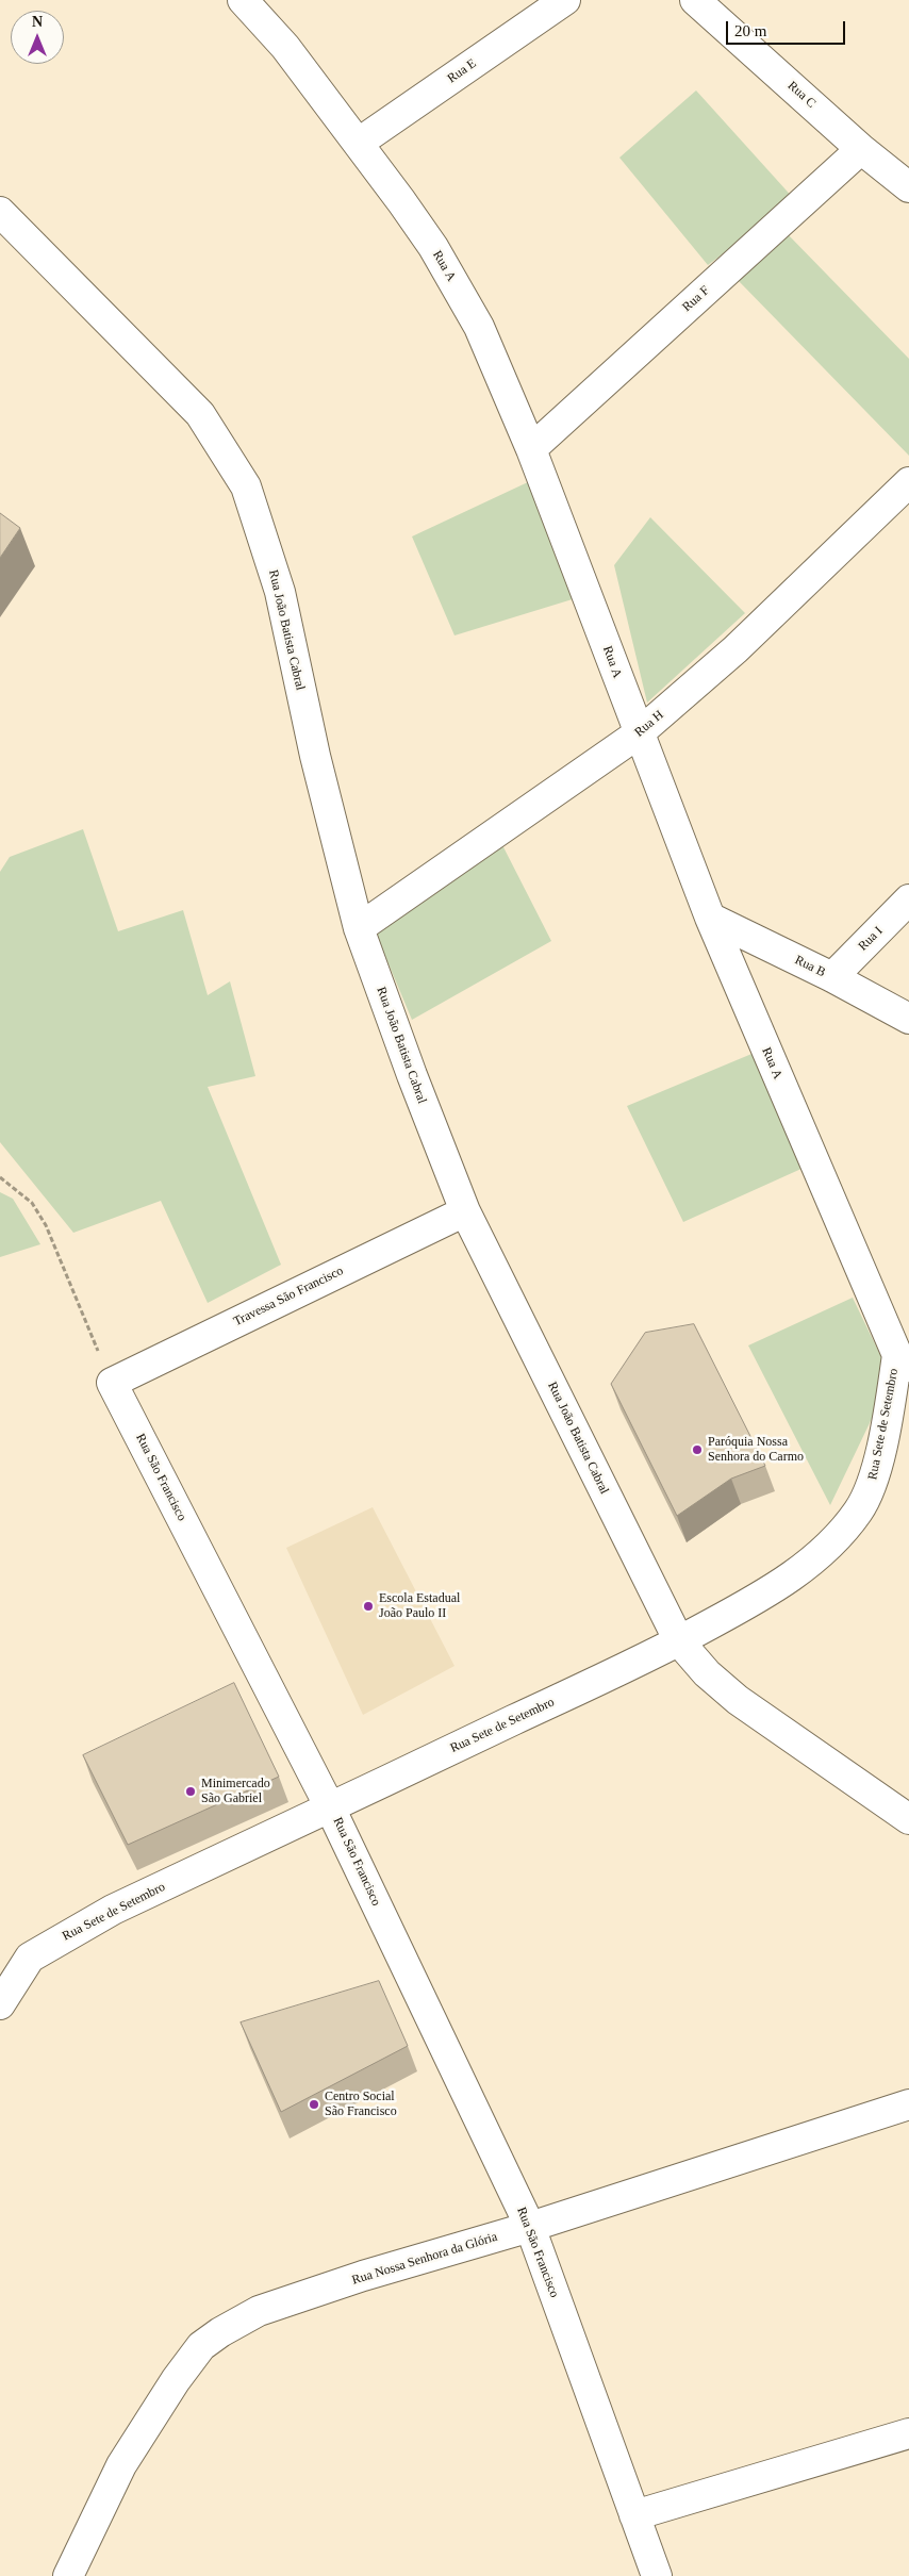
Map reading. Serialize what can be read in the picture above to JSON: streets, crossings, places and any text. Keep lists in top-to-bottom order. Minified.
{"streets":{"street":["Rua E","Rua C","Rua A","Rua F","Rua João Batista Cabral","Rua H","Rua I","Rua B","Travessa São Francisco","Rua Sete de Setembro","Rua São Francisco","Rua Nossa Senhora da Glória"]},"crossings":[["Rua E","Rua A"],["Rua C","Rua F"],["Rua A","Rua F"],["Rua A","Rua H"],["Rua A","Rua B"],["Rua A","Rua Sete de Setembro"],["Rua João Batista Cabral","Rua H"],["Rua João Batista Cabral","Travessa São Francisco"],["Rua João Batista Cabral","Rua Sete de Setembro"],["Rua I","Rua B"],["Travessa São Francisco","Rua São Francisco"],["Rua Sete de Setembro","Rua São Francisco"],["Rua São Francisco","Rua Nossa Senhora da Glória"]],"places":["Paróquia Nossa Senhora do Carmo","Escola Estadual João Paulo II","Minimercado São Gabriel","Centro Social São Francisco"],"scale_bar":"20 m","north":"top"}
